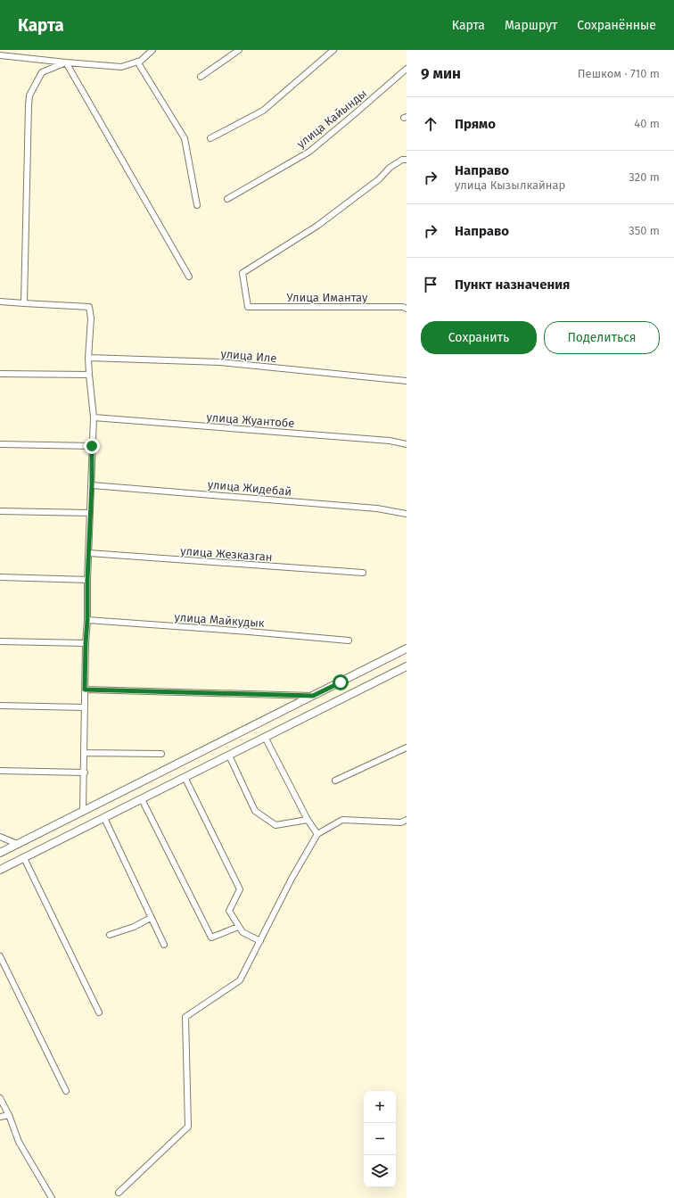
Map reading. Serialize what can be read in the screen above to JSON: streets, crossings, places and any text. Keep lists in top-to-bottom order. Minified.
{"streets":{"street":["улица Кайынды","Улица Имантау","улица Иле","улица Жуантобе","улица Жидебай","улица Жезказган","улица Майкудык"]},"page":{"header":"Карта","nav":["Карта","Маршрут","Сохранённые"],"heading":["9 мин","Пешком · 710 m"],"list":[["Прямо","40 m"],["Направо","улица Кызылкайнар","320 m"],["Направо","350 m"],"Пункт назначения"],"buttons":["Сохранить","Поделиться"],"map_buttons":["+","−"]}}
